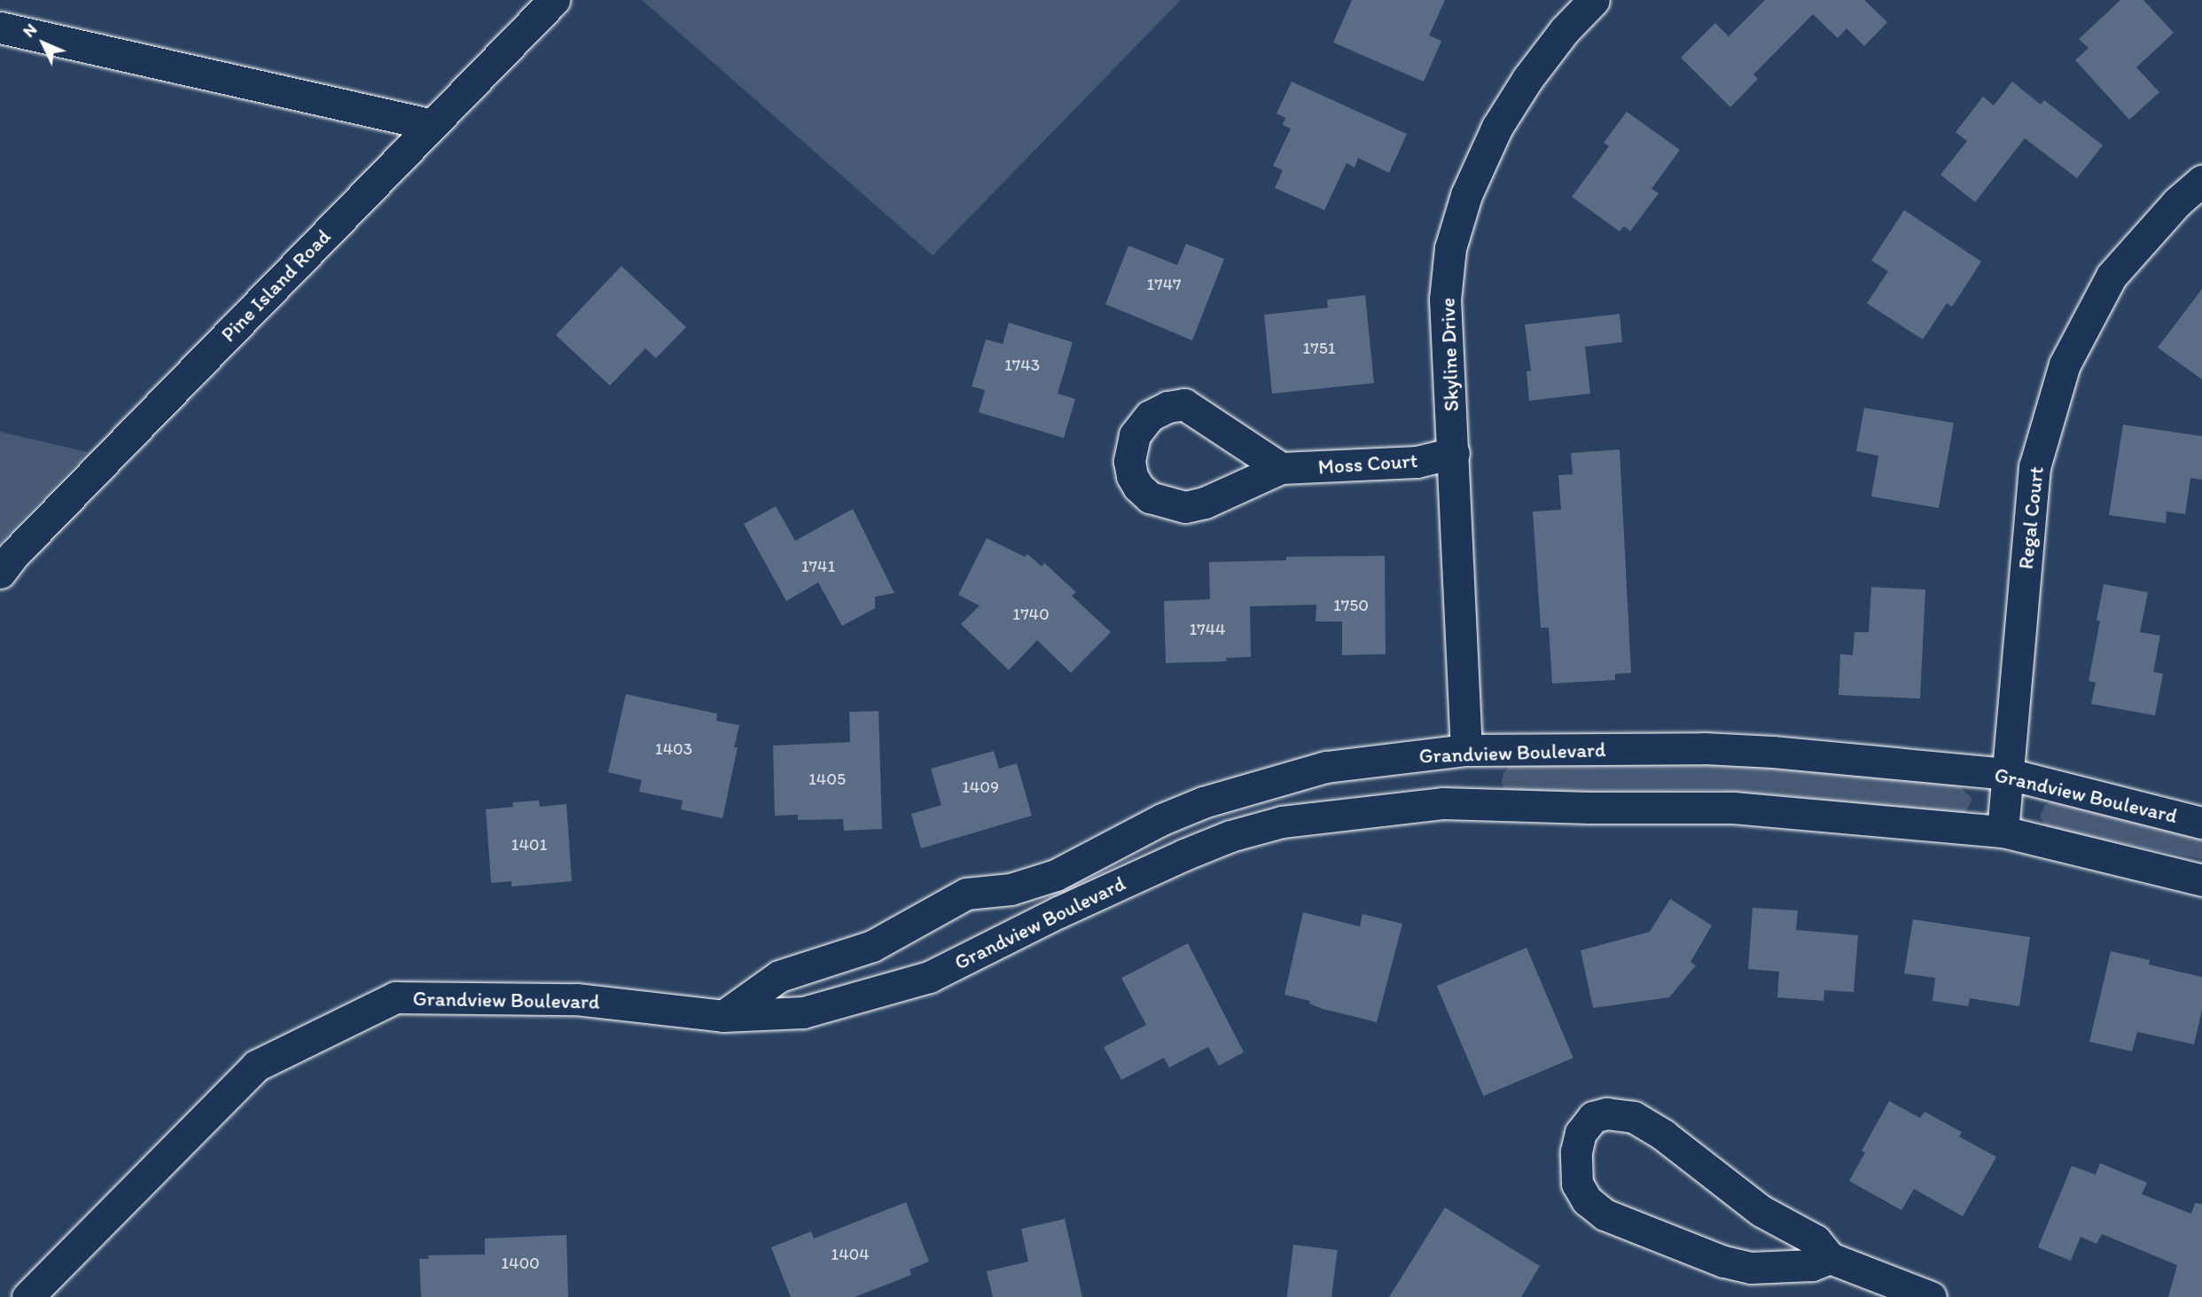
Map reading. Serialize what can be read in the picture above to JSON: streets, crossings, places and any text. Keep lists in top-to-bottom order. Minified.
{"streets":{"street":["Pine Island Road","Skyline Drive","Moss Court","Regal Court","Grandview Boulevard"]},"crossings":[["Skyline Drive","Moss Court"],["Skyline Drive","Grandview Boulevard"],["Regal Court","Grandview Boulevard"]],"house_numbers":["1747","1751","1743","1741","1750","1740","1744","1403","1405","1409","1401","1404","1400"],"north":"top left"}
